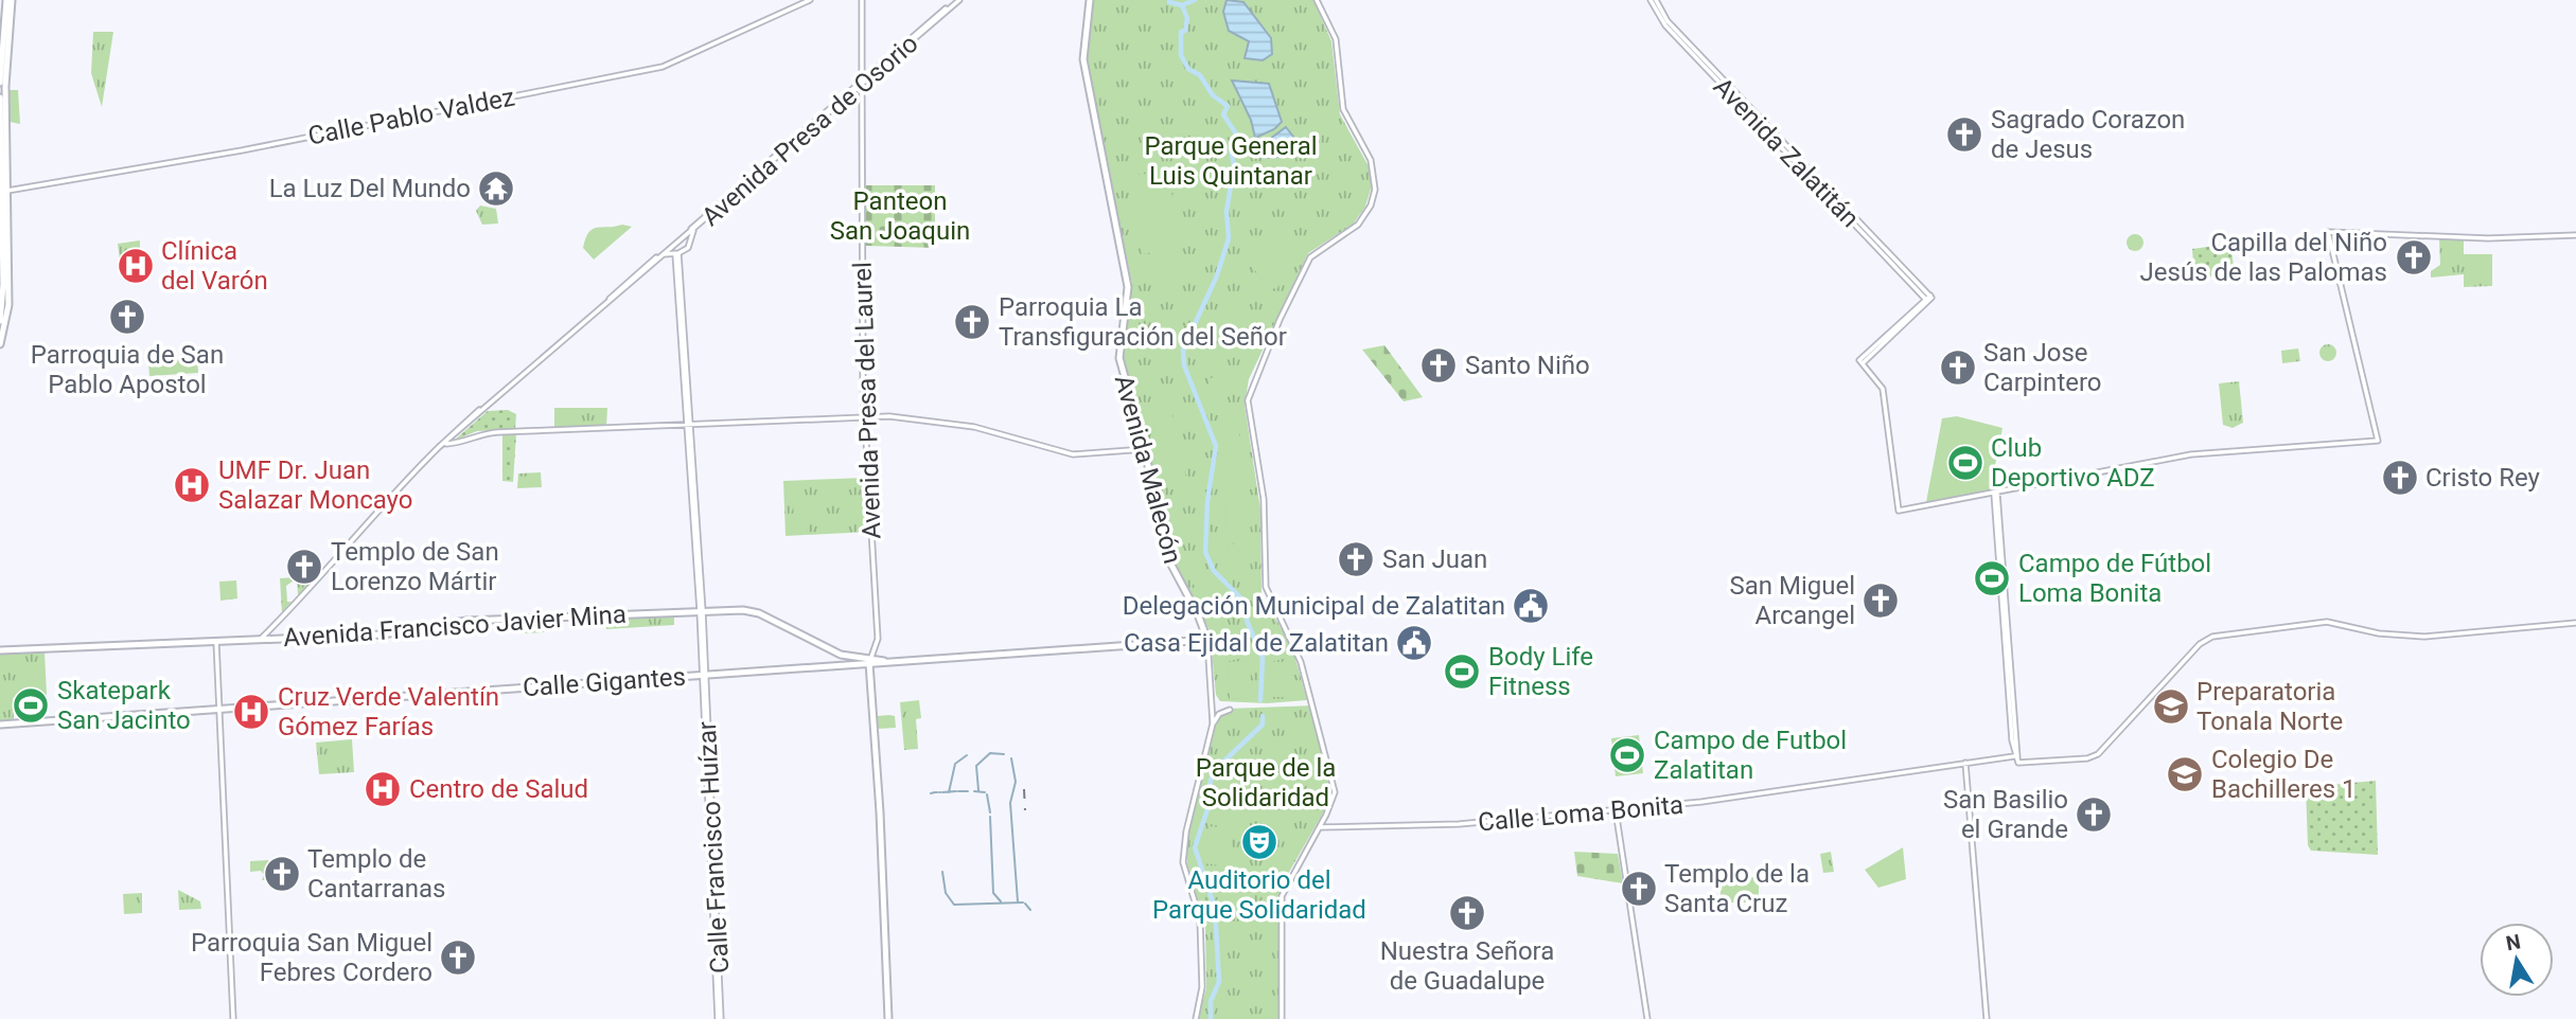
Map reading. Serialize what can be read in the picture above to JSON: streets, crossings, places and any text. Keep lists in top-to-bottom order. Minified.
{"streets":{"main road":["Avenida Malecón","Avenida Francisco Javier Mina","Calle Gigantes"],"street":["Calle Pablo Valdez","Avenida Presa de Osorio","Avenida Zalatitán","Avenida Presa del Laurel","Calle Loma Bonita","Calle Francisco Huízar"]},"crossings":[["Avenida Presa de Osorio","Avenida Presa del Laurel"],["Avenida Presa de Osorio","Avenida Francisco Javier Mina"],["Avenida Presa de Osorio","Calle Francisco Huízar"],["Avenida Presa del Laurel","Avenida Francisco Javier Mina"],["Avenida Presa del Laurel","Calle Gigantes"],["Avenida Malecón","Calle Gigantes"],["Avenida Francisco Javier Mina","Calle Gigantes"],["Avenida Francisco Javier Mina","Calle Francisco Huízar"],["Calle Gigantes","Calle Francisco Huízar"]],"parks":["Parque General Luis Quintanar","Panteon San Joaquin","Parque de la Solidaridad"],"places":{"church":["Sagrado Corazon de Jesus","Capilla del Niño Jesús de las Palomas","Parroquia de San Pablo Apostol","Parroquia La Transfiguración del Señor","Santo Niño","San Jose Carpintero","Cristo Rey","San Juan","Templo de San Lorenzo Mártir","San Miguel Arcangel","San Basilio el Grande","Templo de Cantarranas","Templo de la Santa Cruz","Nuestra Señora de Guadalupe","Parroquia San Miguel Febres Cordero"],"temple":["La Luz Del Mundo"],"hospital":["Clínica del Varón","UMF Dr. Juan Salazar Moncayo","Cruz Verde Valentín Gómez Farías","Centro de Salud"],"sports":["Club Deportivo ADZ","Campo de Fútbol Loma Bonita","Body Life Fitness","Skatepark San Jacinto","Campo de Futbol Zalatitan"],"public building":["Delegación Municipal de Zalatitan","Casa Ejidal de Zalatitan"],"school or university":["Preparatoria Tonala Norte","Colegio De Bachilleres 1"],"theatre":["Auditorio del Parque Solidaridad"]},"north":"top"}
